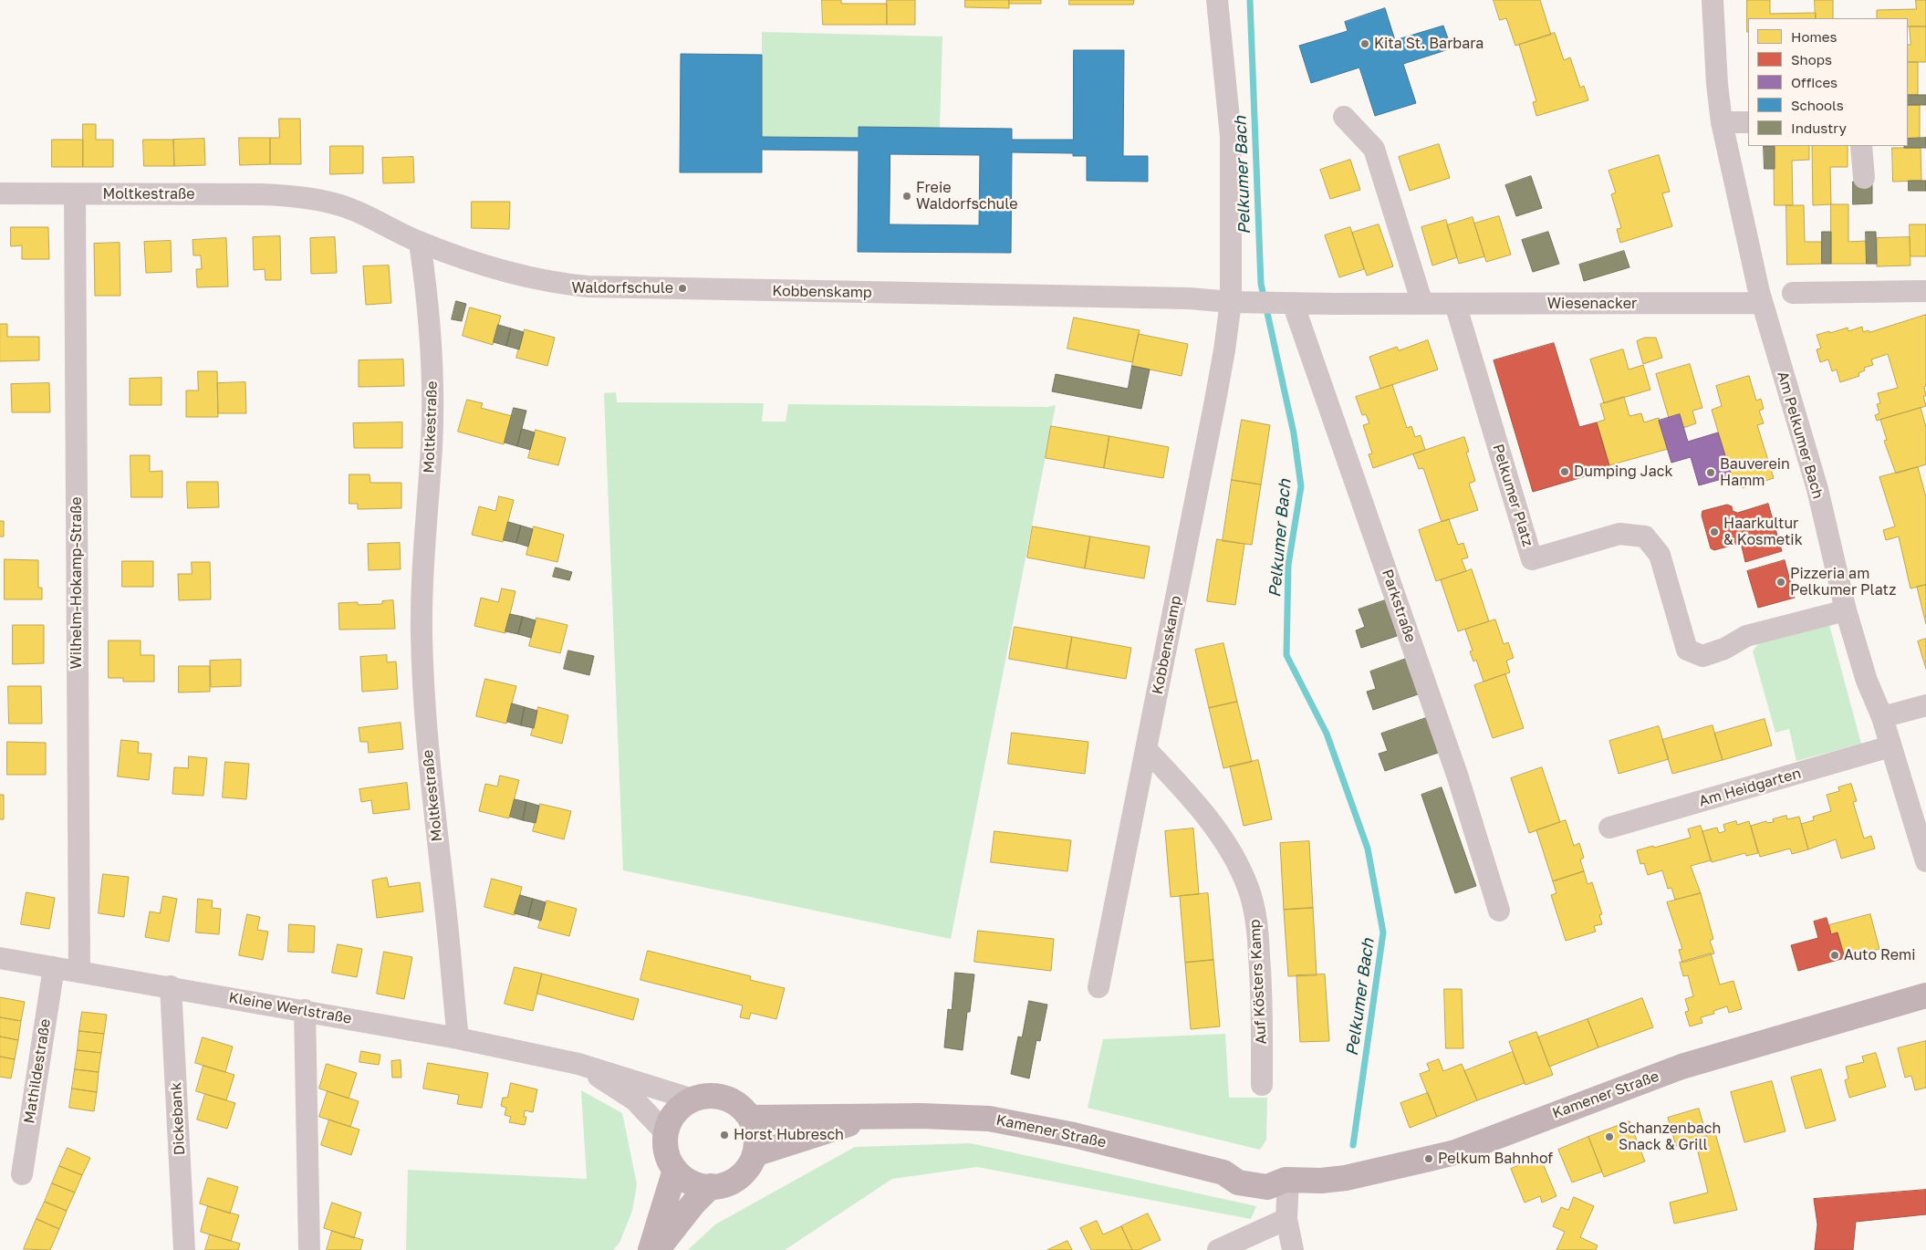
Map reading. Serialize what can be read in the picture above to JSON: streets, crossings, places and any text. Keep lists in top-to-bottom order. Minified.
{"streets":{"main road":["Kamener Straße"],"street":["Moltkestraße","Kobbenskamp","Wiesenacker","Am Pelkumer Bach","Pelkumer Platz","Wilhelm-Hokamp-Straße","Parkstraße","Am Heidgarten","Auf Kösters Kamp","Kleine Werlstraße","Mathildestraße","Dickebank"]},"crossings":[["Moltkestraße","Kobbenskamp"],["Moltkestraße","Wilhelm-Hokamp-Straße"],["Moltkestraße","Kleine Werlstraße"],["Kobbenskamp","Wiesenacker"],["Kobbenskamp","Auf Kösters Kamp"],["Wiesenacker","Am Pelkumer Bach"],["Wiesenacker","Pelkumer Platz"],["Wiesenacker","Parkstraße"],["Am Pelkumer Bach","Pelkumer Platz"],["Am Pelkumer Bach","Am Heidgarten"],["Wilhelm-Hokamp-Straße","Kleine Werlstraße"],["Kleine Werlstraße","Mathildestraße"],["Kleine Werlstraße","Kamener Straße"],["Kleine Werlstraße","Dickebank"]],"water":["Pelkumer Bach"],"places":["Kita St. Barbara","Freie Waldorfschule","Waldorfschule","Dumping Jack","Bauverein Hamm","Haarkultur & Kosmetik","Pizzeria am Pelkumer Platz","Auto Remi","Horst Hubresch","Schanzenbach Snack & Grill","Pelkum Bahnhof"],"legend":["Homes","Shops","Offices","Schools","Industry"]}
